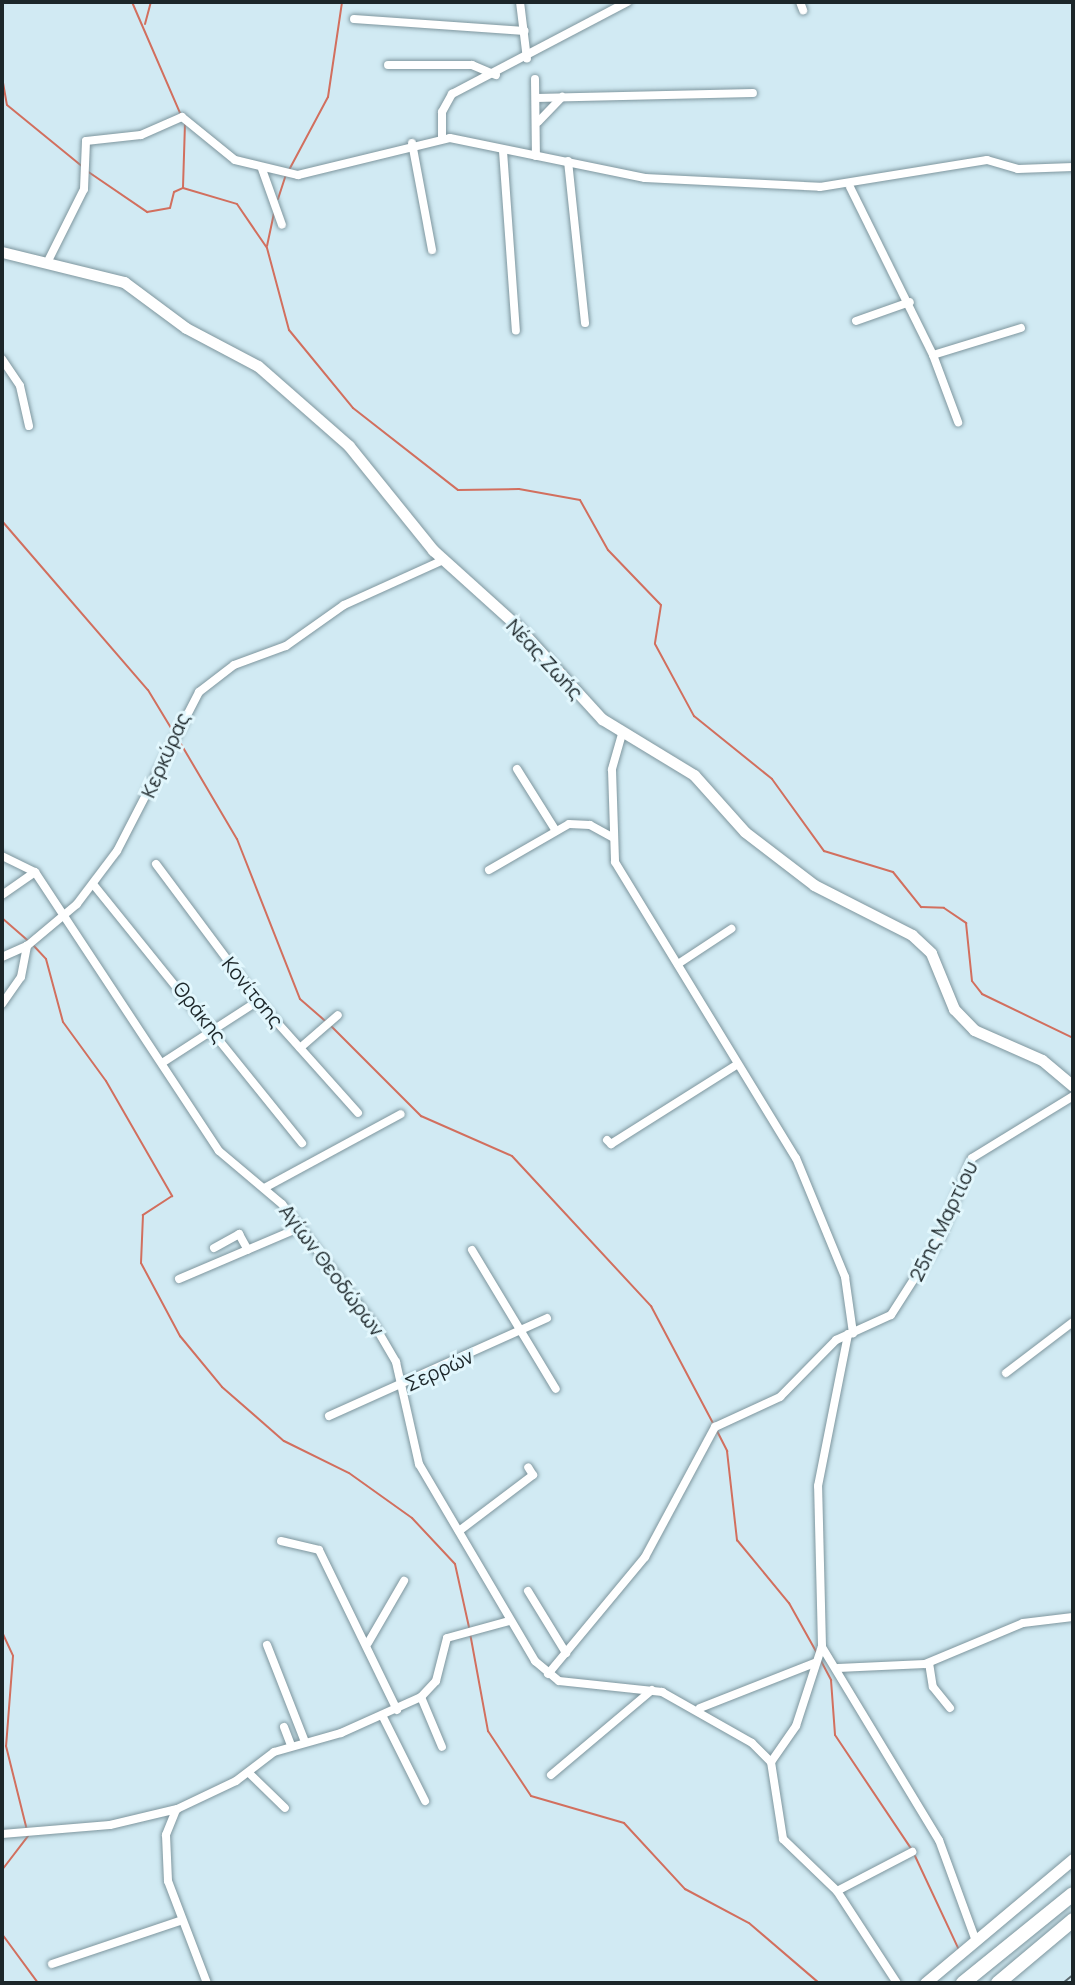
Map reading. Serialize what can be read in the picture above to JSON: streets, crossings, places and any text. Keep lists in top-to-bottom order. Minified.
{"streets":{"street":["Νέας Ζωής","Κερκύρας","Κονίτσης","Θράκης","25ης Μαρτίου","Αγίων Θεοδώρων","Σερρών"]},"crossings":[["Νέας Ζωής","Κερκύρας"],["Κερκύρας","Θράκης"],["Κερκύρας","Αγίων Θεοδώρων"],["25ης Μαρτίου","Αγίων Θεοδώρων"],["Αγίων Θεοδώρων","Σερρών"]]}
